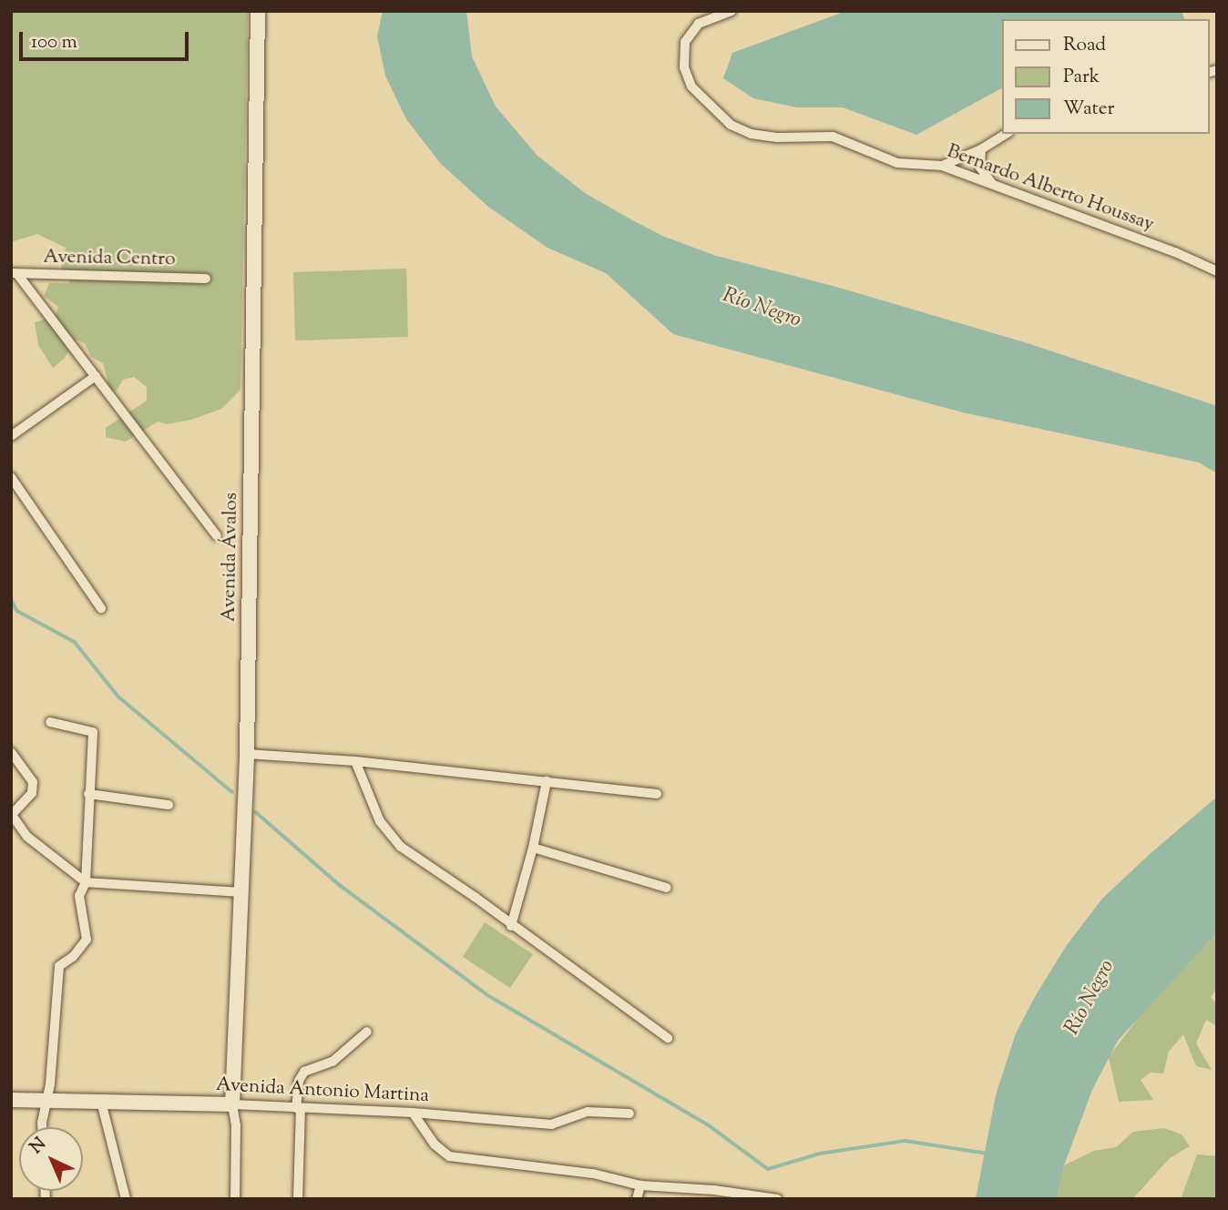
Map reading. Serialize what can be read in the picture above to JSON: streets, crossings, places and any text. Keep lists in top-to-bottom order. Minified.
{"streets":{"street":["Bernardo Alberto Houssay","Avenida Centro","Avenida Ávalos","Avenida Antonio Martina"]},"crossings":[["Avenida Ávalos","Avenida Antonio Martina"]],"water":["Río Negro"],"legend":["Road","Park","Water"],"scale_bar":"100 m","north":"top left"}
